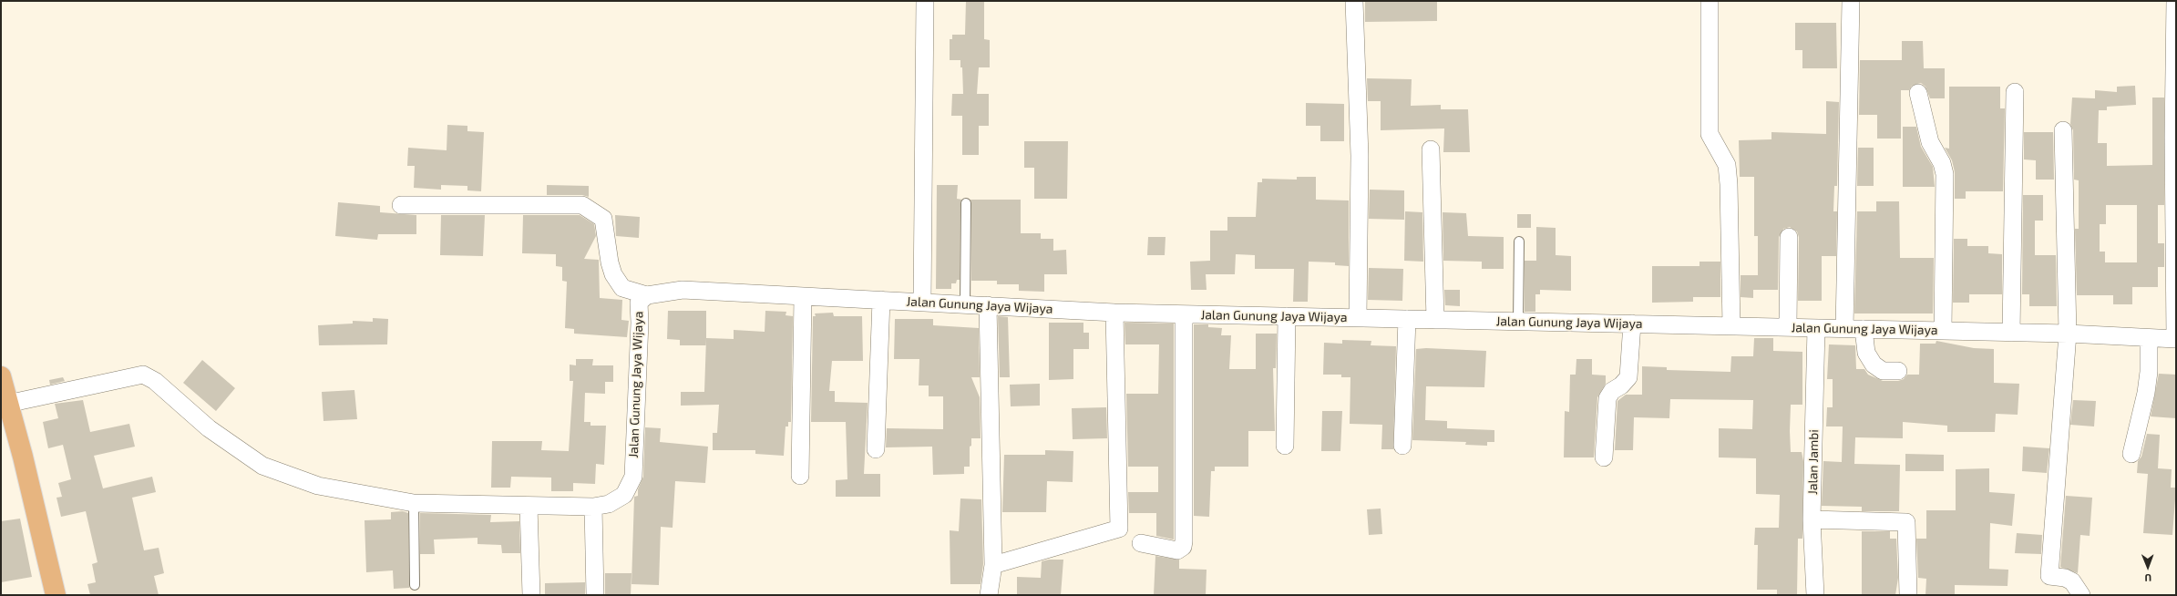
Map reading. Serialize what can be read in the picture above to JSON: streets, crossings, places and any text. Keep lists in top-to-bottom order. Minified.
{"streets":{"street":["Jalan Gunung Jaya Wijaya","Jalan Jambi"]},"crossings":[["Jalan Gunung Jaya Wijaya","Jalan Jambi"]],"north":"bottom"}
